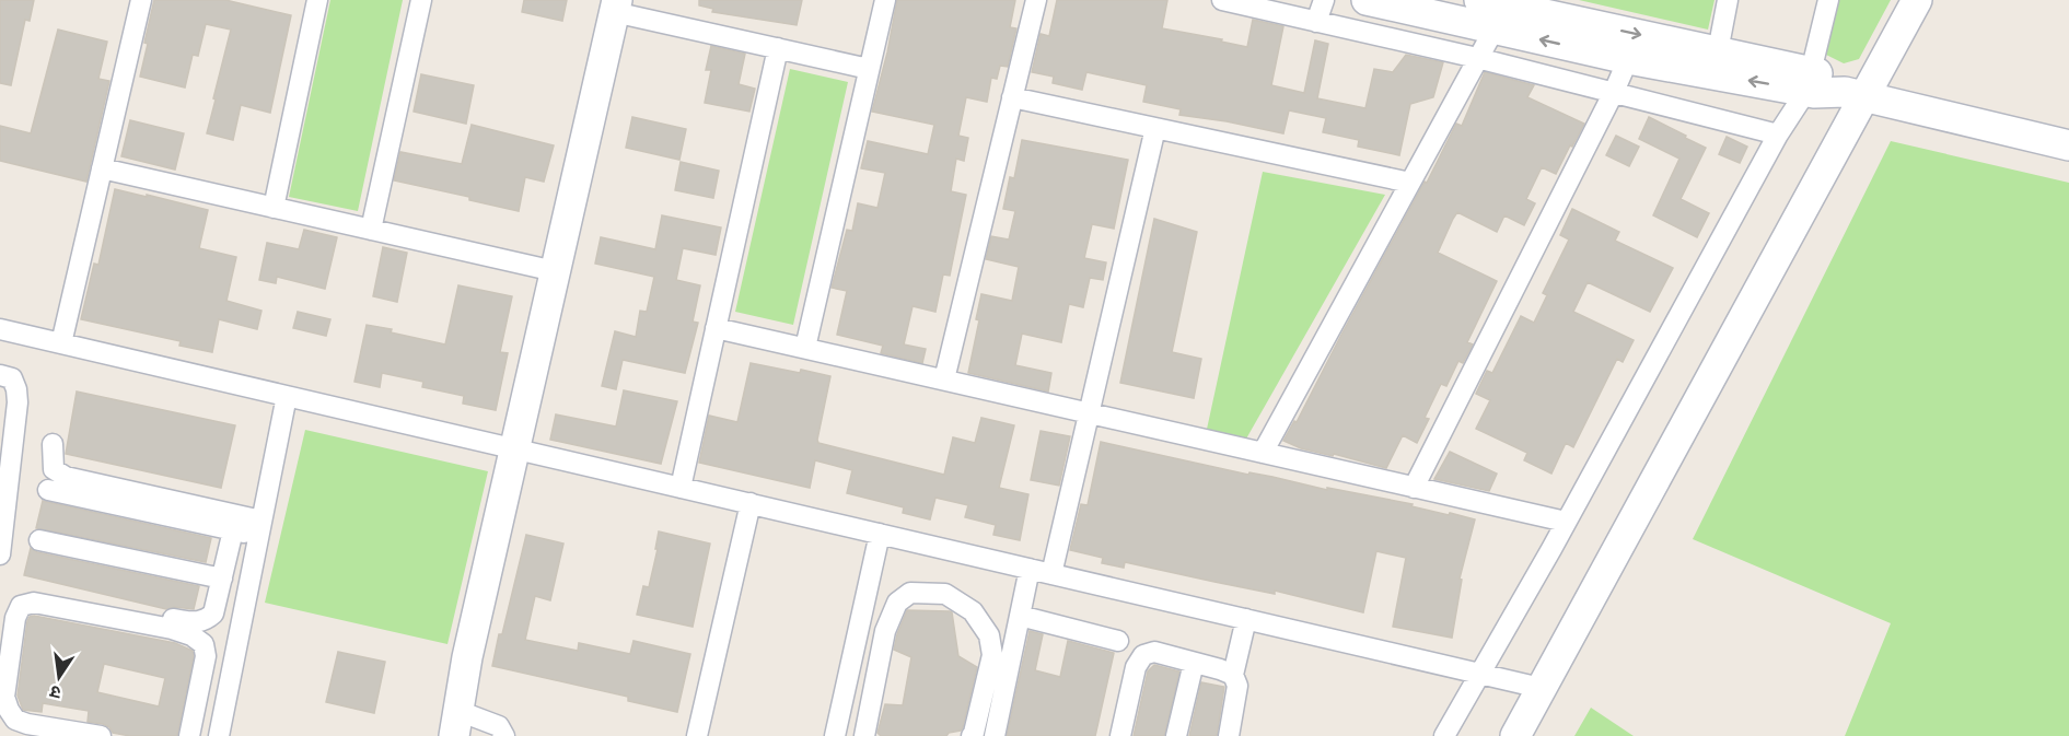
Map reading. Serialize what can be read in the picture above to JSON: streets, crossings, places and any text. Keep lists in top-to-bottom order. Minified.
{"north":"bottom"}
